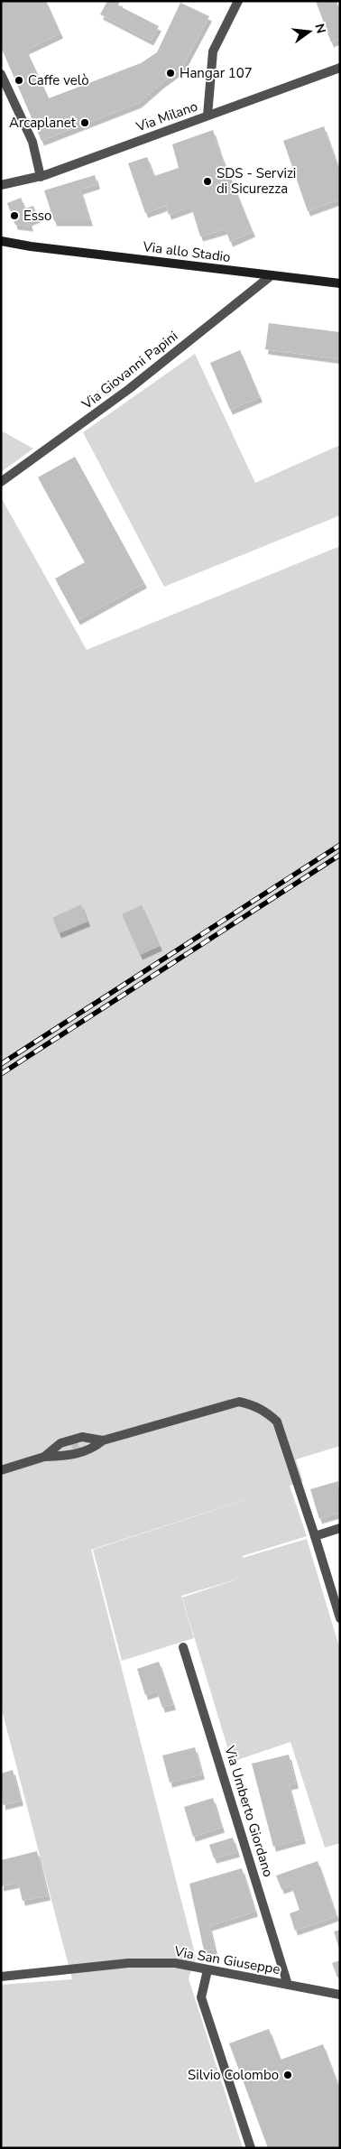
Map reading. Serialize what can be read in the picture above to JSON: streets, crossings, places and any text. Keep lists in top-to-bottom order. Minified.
{"streets":{"main road":["Via allo Stadio"],"street":["Via Milano","Via Giovanni Papini","Via Umberto Giordano","Via San Giuseppe"]},"crossings":[["Via allo Stadio","Via Giovanni Papini"],["Via Umberto Giordano","Via San Giuseppe"]],"places":["Hangar 107","Caffe velò","Arcaplanet","SDS - Servizi di Sicurezza","Esso","Silvio Colombo"],"north":"right"}
